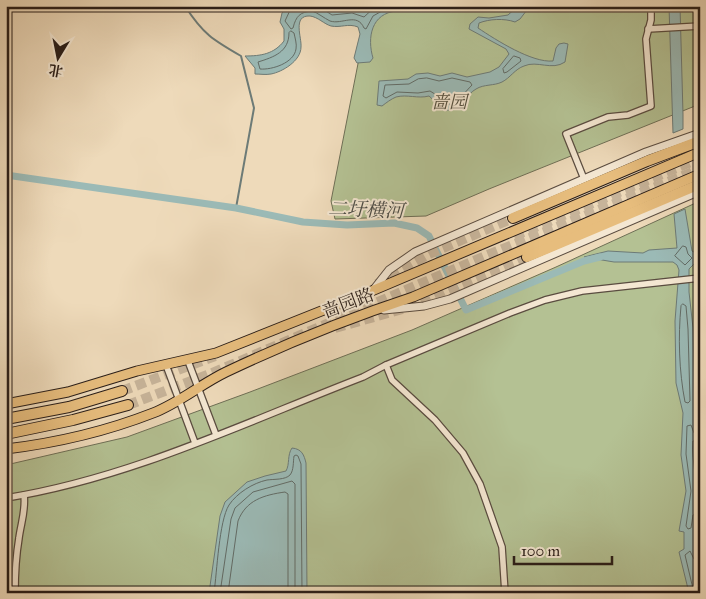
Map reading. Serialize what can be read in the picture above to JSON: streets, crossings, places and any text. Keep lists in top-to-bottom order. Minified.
{"streets":{"main road":["啬园路"]},"water":["二圩横河"],"parks":["啬园"],"scale_bar":"100 m","north":"bottom"}
